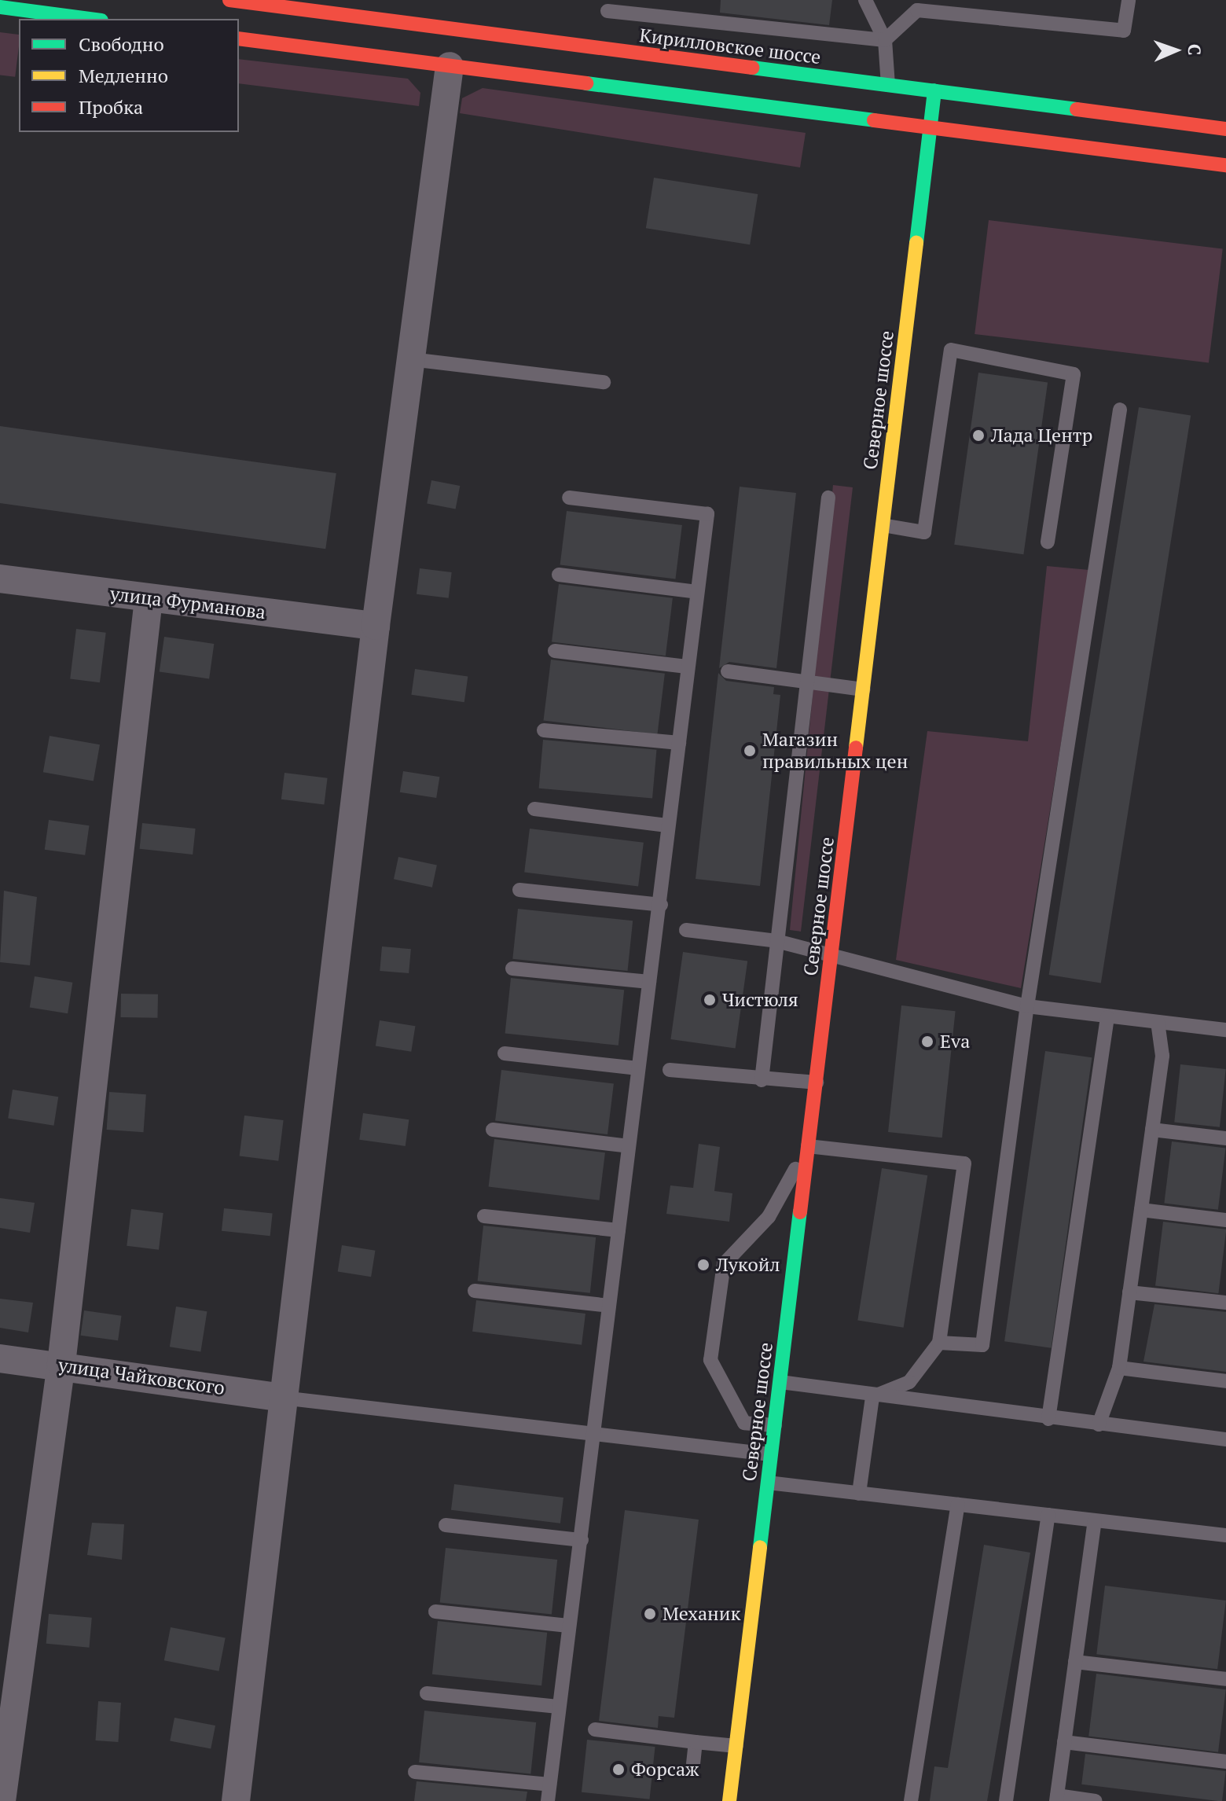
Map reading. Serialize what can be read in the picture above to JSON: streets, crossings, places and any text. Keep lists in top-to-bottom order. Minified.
{"streets":{"main road":["Кирилловское шоссе","Северное шоссе"],"street":["улица Фурманова","улица Чайковского"]},"crossings":[["Кирилловское шоссе","Северное шоссе"]],"places":["Лада Центр","Магазин правильных цен","Чистюля","Eva","Лукойл","Механик","Форсаж"],"legend":["Свободно","Медленно","Пробка"],"north":"right"}
